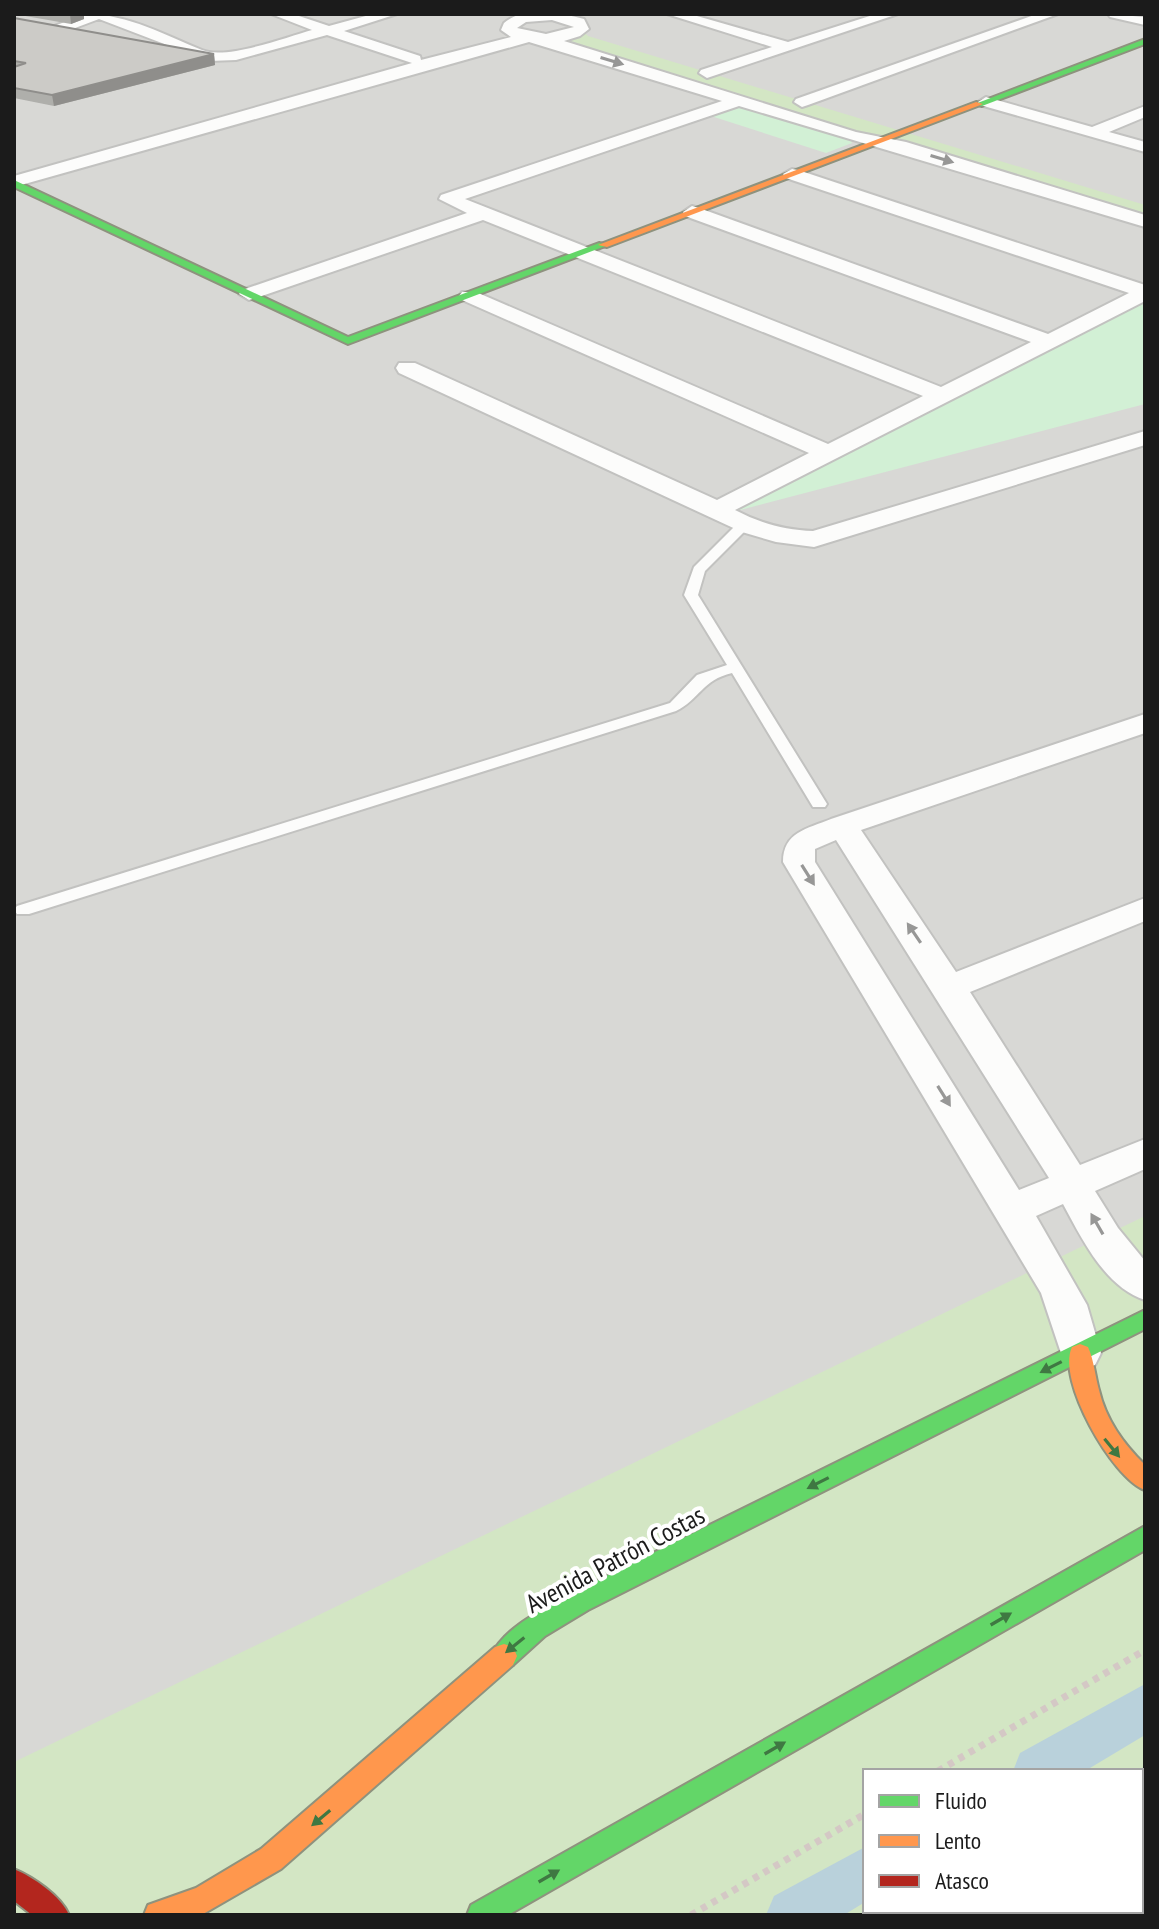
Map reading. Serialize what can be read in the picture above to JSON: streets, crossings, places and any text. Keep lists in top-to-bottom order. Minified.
{"streets":{"main road":["Avenida Patrón Costas"]},"one_way":["Avenida Patrón Costas"],"legend":["Fluido","Lento","Atasco"]}
